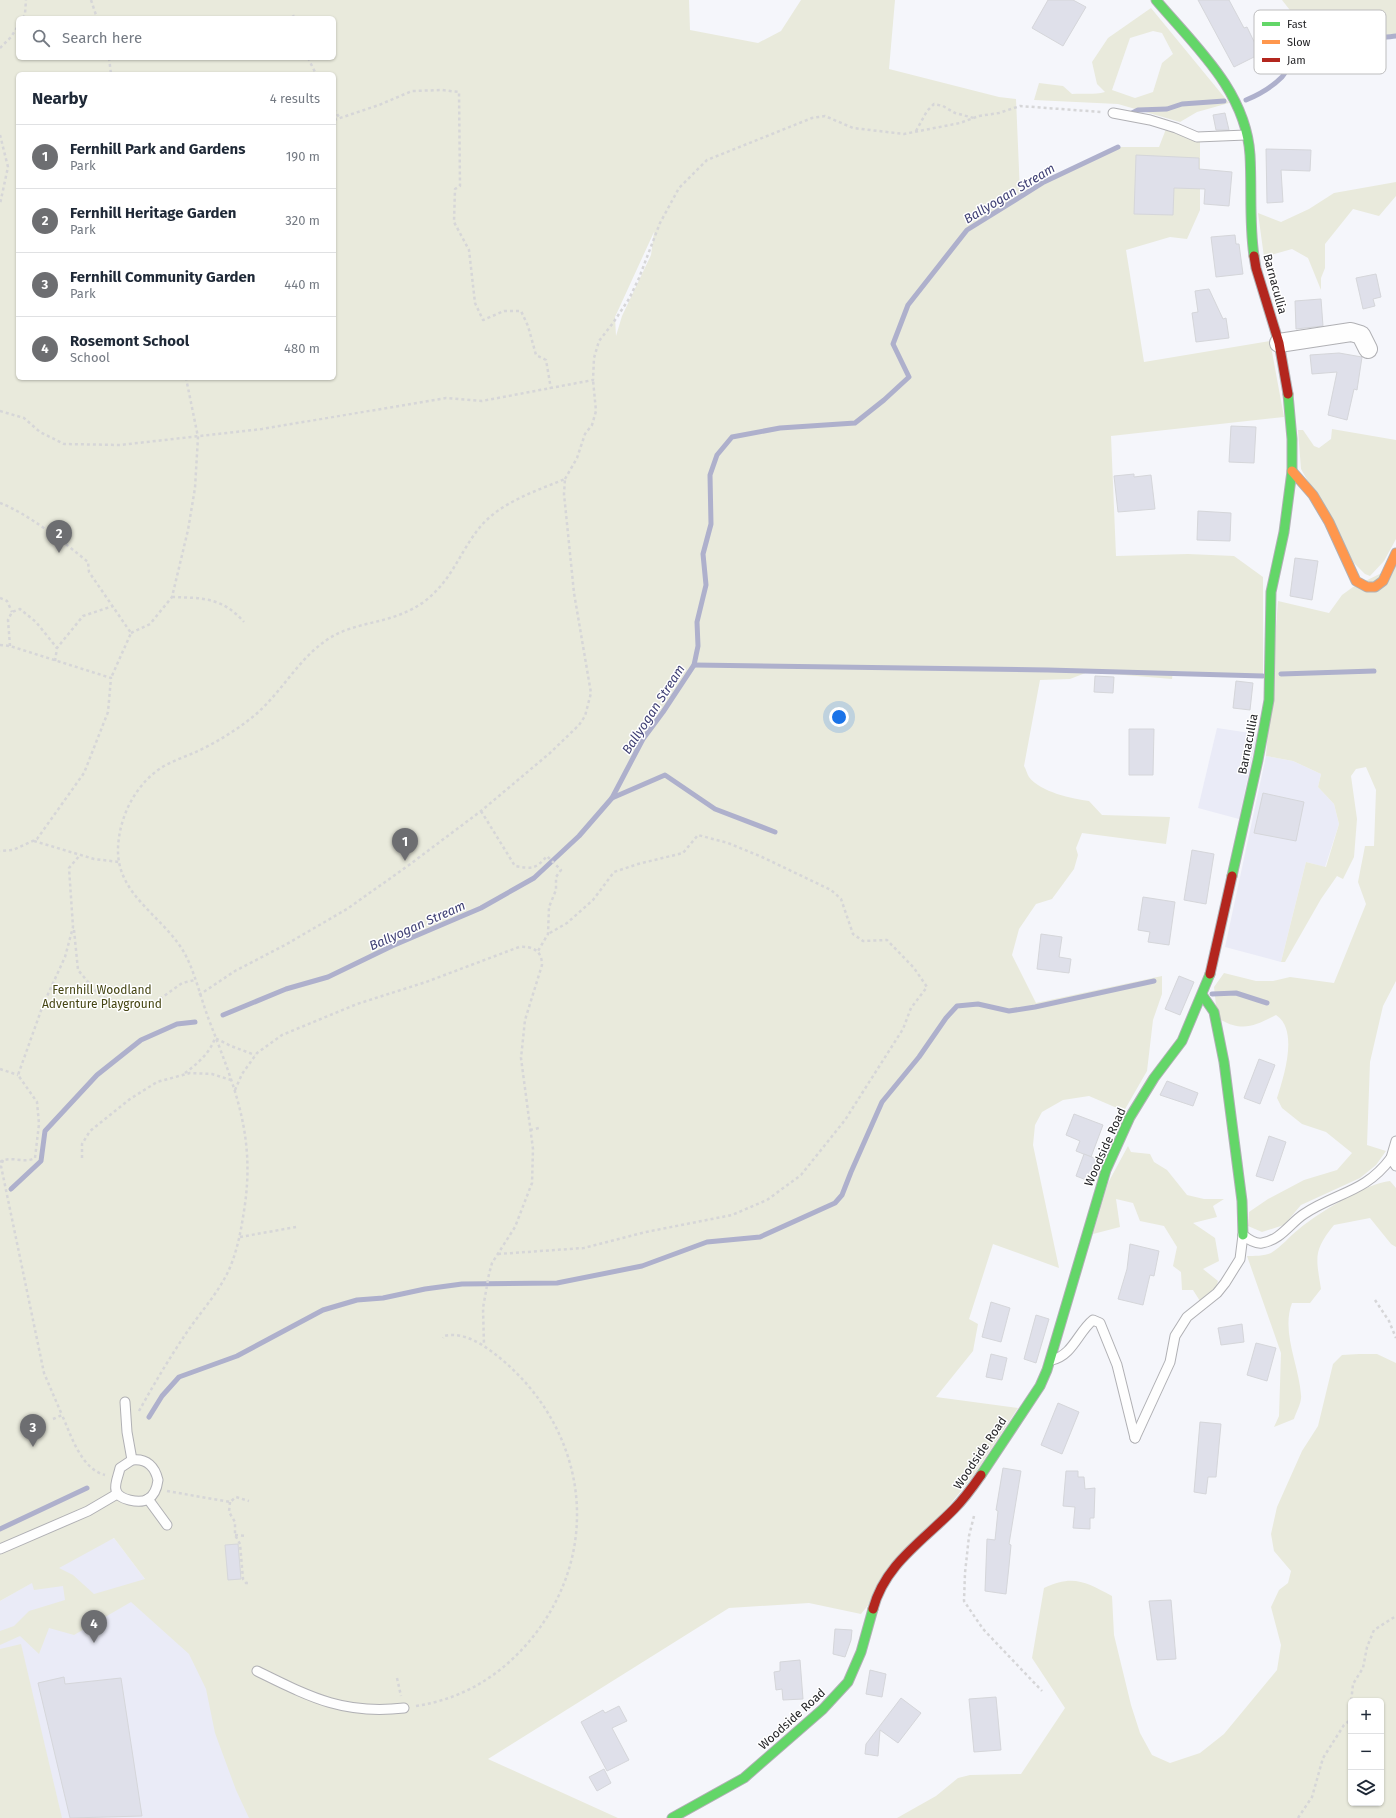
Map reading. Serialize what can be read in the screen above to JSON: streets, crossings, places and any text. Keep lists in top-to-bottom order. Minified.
{"streets":{"street":["Barnacullia","Woodside Road"]},"crossings":[["Barnacullia","Woodside Road"]],"water":["Ballyogan Stream"],"parks":["Fernhill Woodland Adventure Playground"],"legend":["Fast","Slow","Jam"],"page":{"search":"Search here","heading":["Nearby","4 results"],"list":[{"mark":"1","name":"Fernhill Park and Gardens","note":"Park","value":"190 m"},{"mark":"2","name":"Fernhill Heritage Garden","note":"Park","value":"320 m"},{"mark":"3","name":"Fernhill Community Garden","note":"Park","value":"440 m"},{"mark":"4","name":"Rosemont School","note":"School","value":"480 m"}],"pins":["2","1","3","4"],"map_buttons":["+","−"]}}
